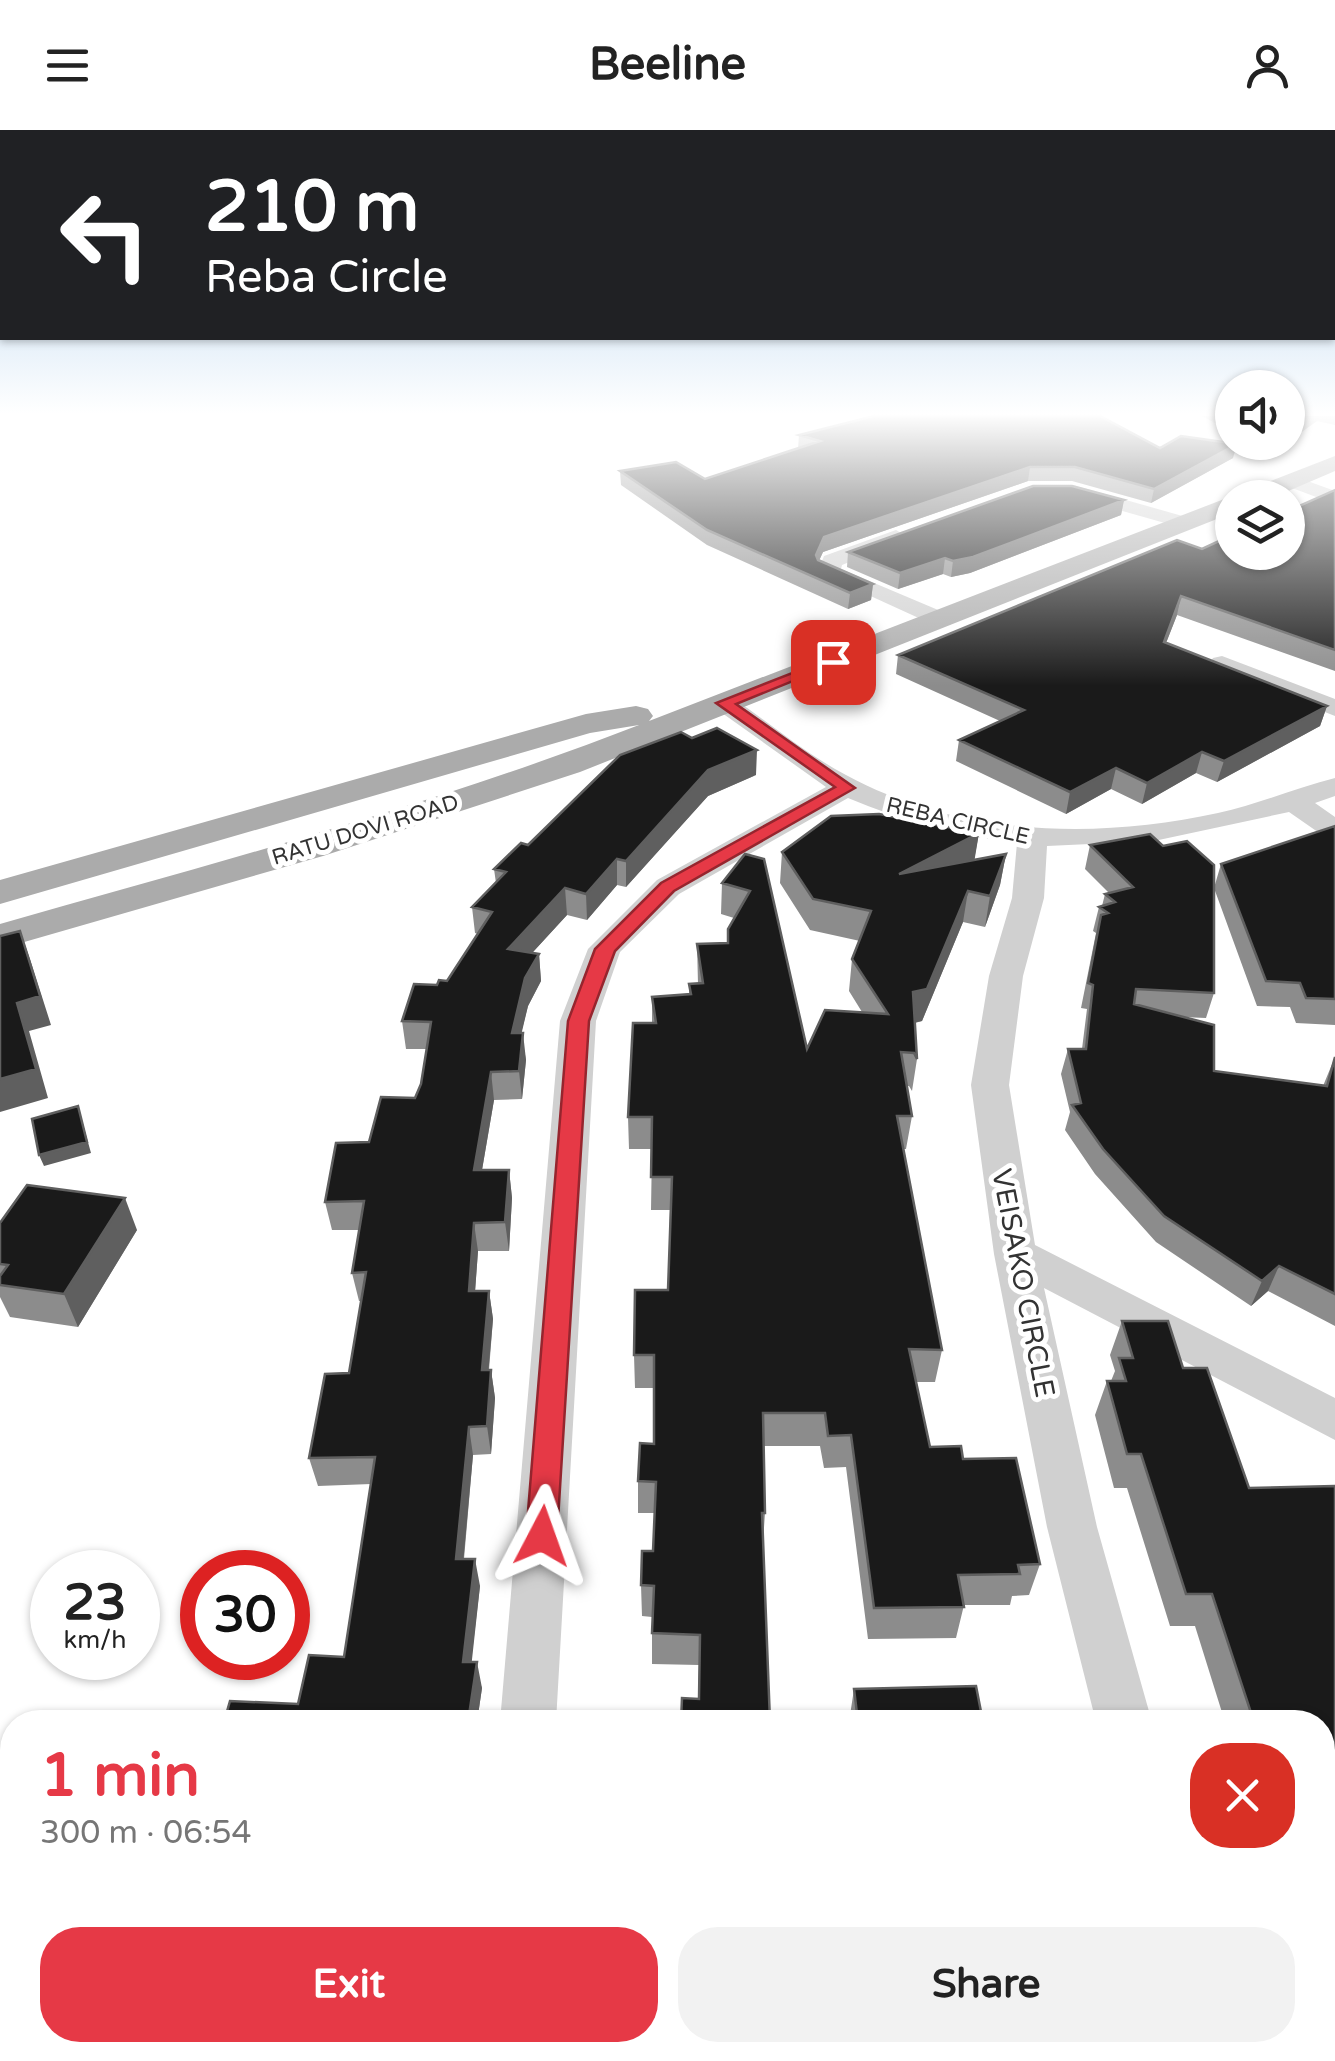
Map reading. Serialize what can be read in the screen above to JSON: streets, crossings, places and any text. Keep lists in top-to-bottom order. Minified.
{"streets":{"main road":["RATU DOVI ROAD"],"street":["REBA CIRCLE","VEISAKO CIRCLE"]},"crossings":[["REBA CIRCLE","RATU DOVI ROAD"],["REBA CIRCLE","VEISAKO CIRCLE"]],"page":{"header":"Beeline","turn":["210 m","Reba Circle"],"speed":"23 km/h","limit":"30","heading":["1 min","300 m · 06:54"],"buttons":["Exit","Share"]}}
